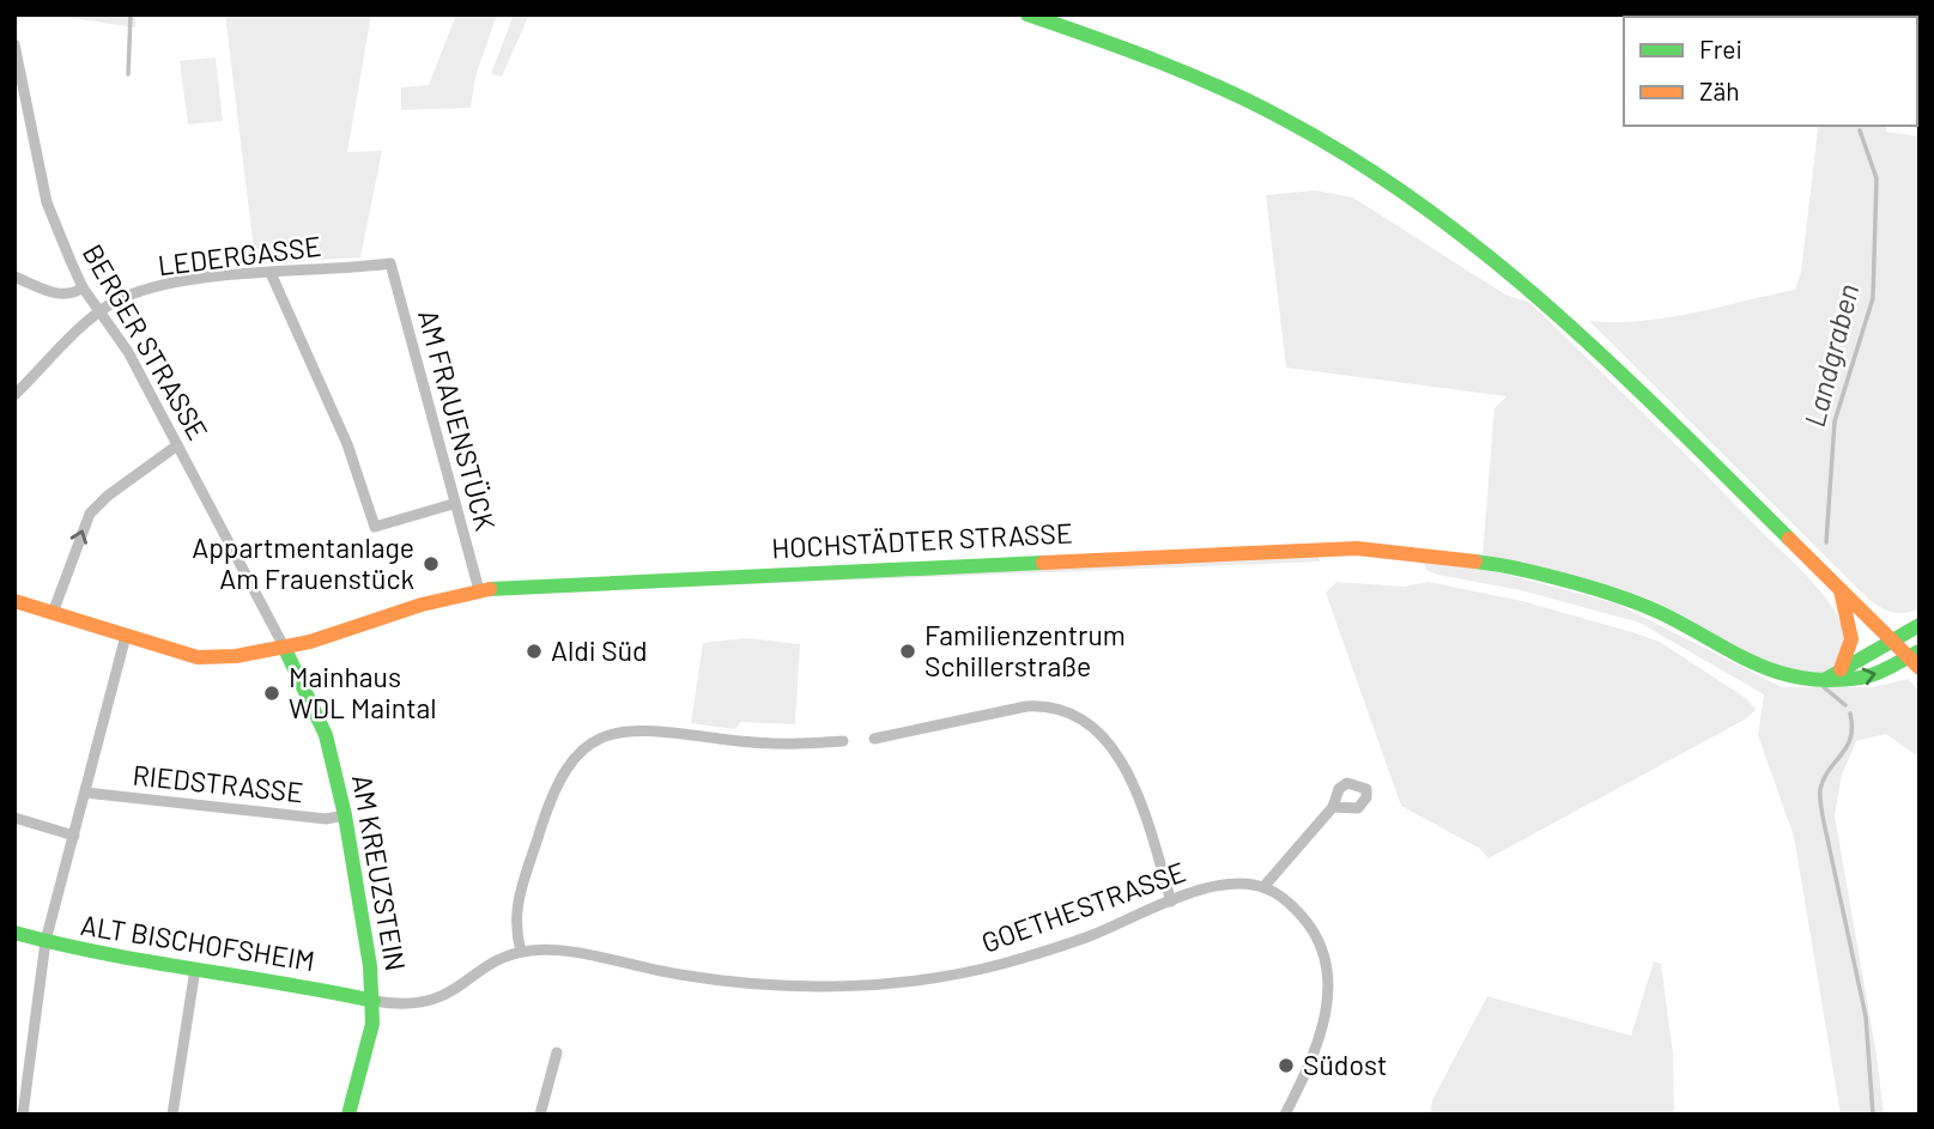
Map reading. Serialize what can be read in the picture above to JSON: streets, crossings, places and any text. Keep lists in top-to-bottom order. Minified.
{"streets":{"street":["LEDERGASSE","BERGER STRASSE","AM FRAUENSTÜCK","HOCHSTÄDTER STRASSE","RIEDSTRASSE","AM KREUZSTEIN","GOETHESTRASSE","ALT BISCHOFSHEIM"]},"crossings":[["LEDERGASSE","BERGER STRASSE"],["LEDERGASSE","AM FRAUENSTÜCK"],["BERGER STRASSE","HOCHSTÄDTER STRASSE"],["BERGER STRASSE","AM KREUZSTEIN"],["AM FRAUENSTÜCK","HOCHSTÄDTER STRASSE"],["HOCHSTÄDTER STRASSE","AM KREUZSTEIN"],["RIEDSTRASSE","AM KREUZSTEIN"],["AM KREUZSTEIN","GOETHESTRASSE"],["AM KREUZSTEIN","ALT BISCHOFSHEIM"],["GOETHESTRASSE","ALT BISCHOFSHEIM"]],"water":["Landgraben"],"places":["Appartmentanlage Am Frauenstück","Aldi Süd","Familienzentrum Schillerstraße","Mainhaus WDL Maintal","Südost"],"legend":["Frei","Zäh"]}
